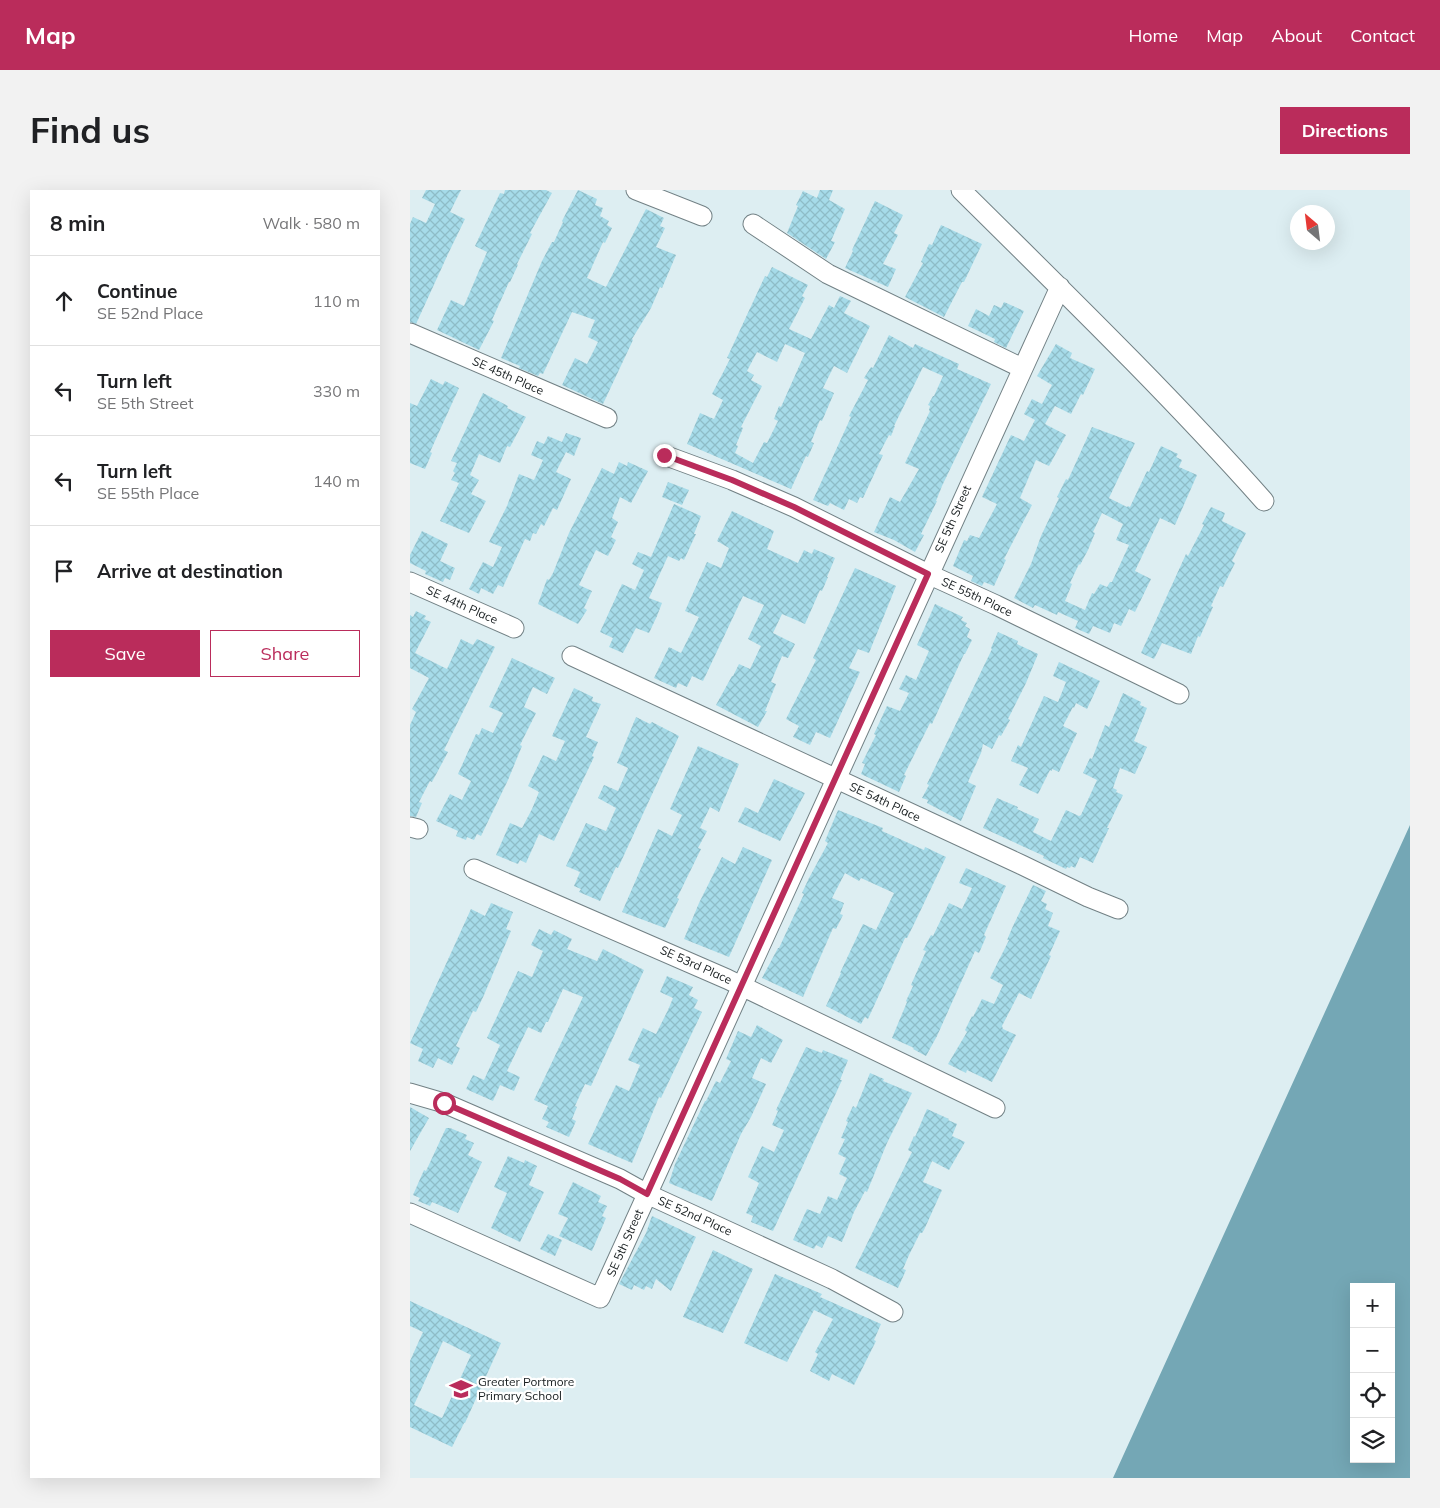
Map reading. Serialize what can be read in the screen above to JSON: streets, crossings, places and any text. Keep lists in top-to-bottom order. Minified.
{"streets":{"street":["SE 45th Place","SE 5th Street","SE 55th Place","SE 44th Place","SE 54th Place","SE 53rd Place","SE 52nd Place"]},"crossings":[["SE 5th Street","SE 55th Place"],["SE 5th Street","SE 54th Place"],["SE 5th Street","SE 53rd Place"],["SE 5th Street","SE 52nd Place"]],"places":{"school or university":["Greater Portmore Primary School"]},"north":"top left","page":{"header":"Map","nav":["Home","Map","About","Contact"],"buttons":["Directions",["Save","Share"]],"title":"Find us","heading":["8 min","Walk · 580 m"],"list":[["Continue","SE 52nd Place","110 m"],["Turn left","SE 5th Street","330 m"],["Turn left","SE 55th Place","140 m"],"Arrive at destination"],"map_buttons":["+","−"]}}
